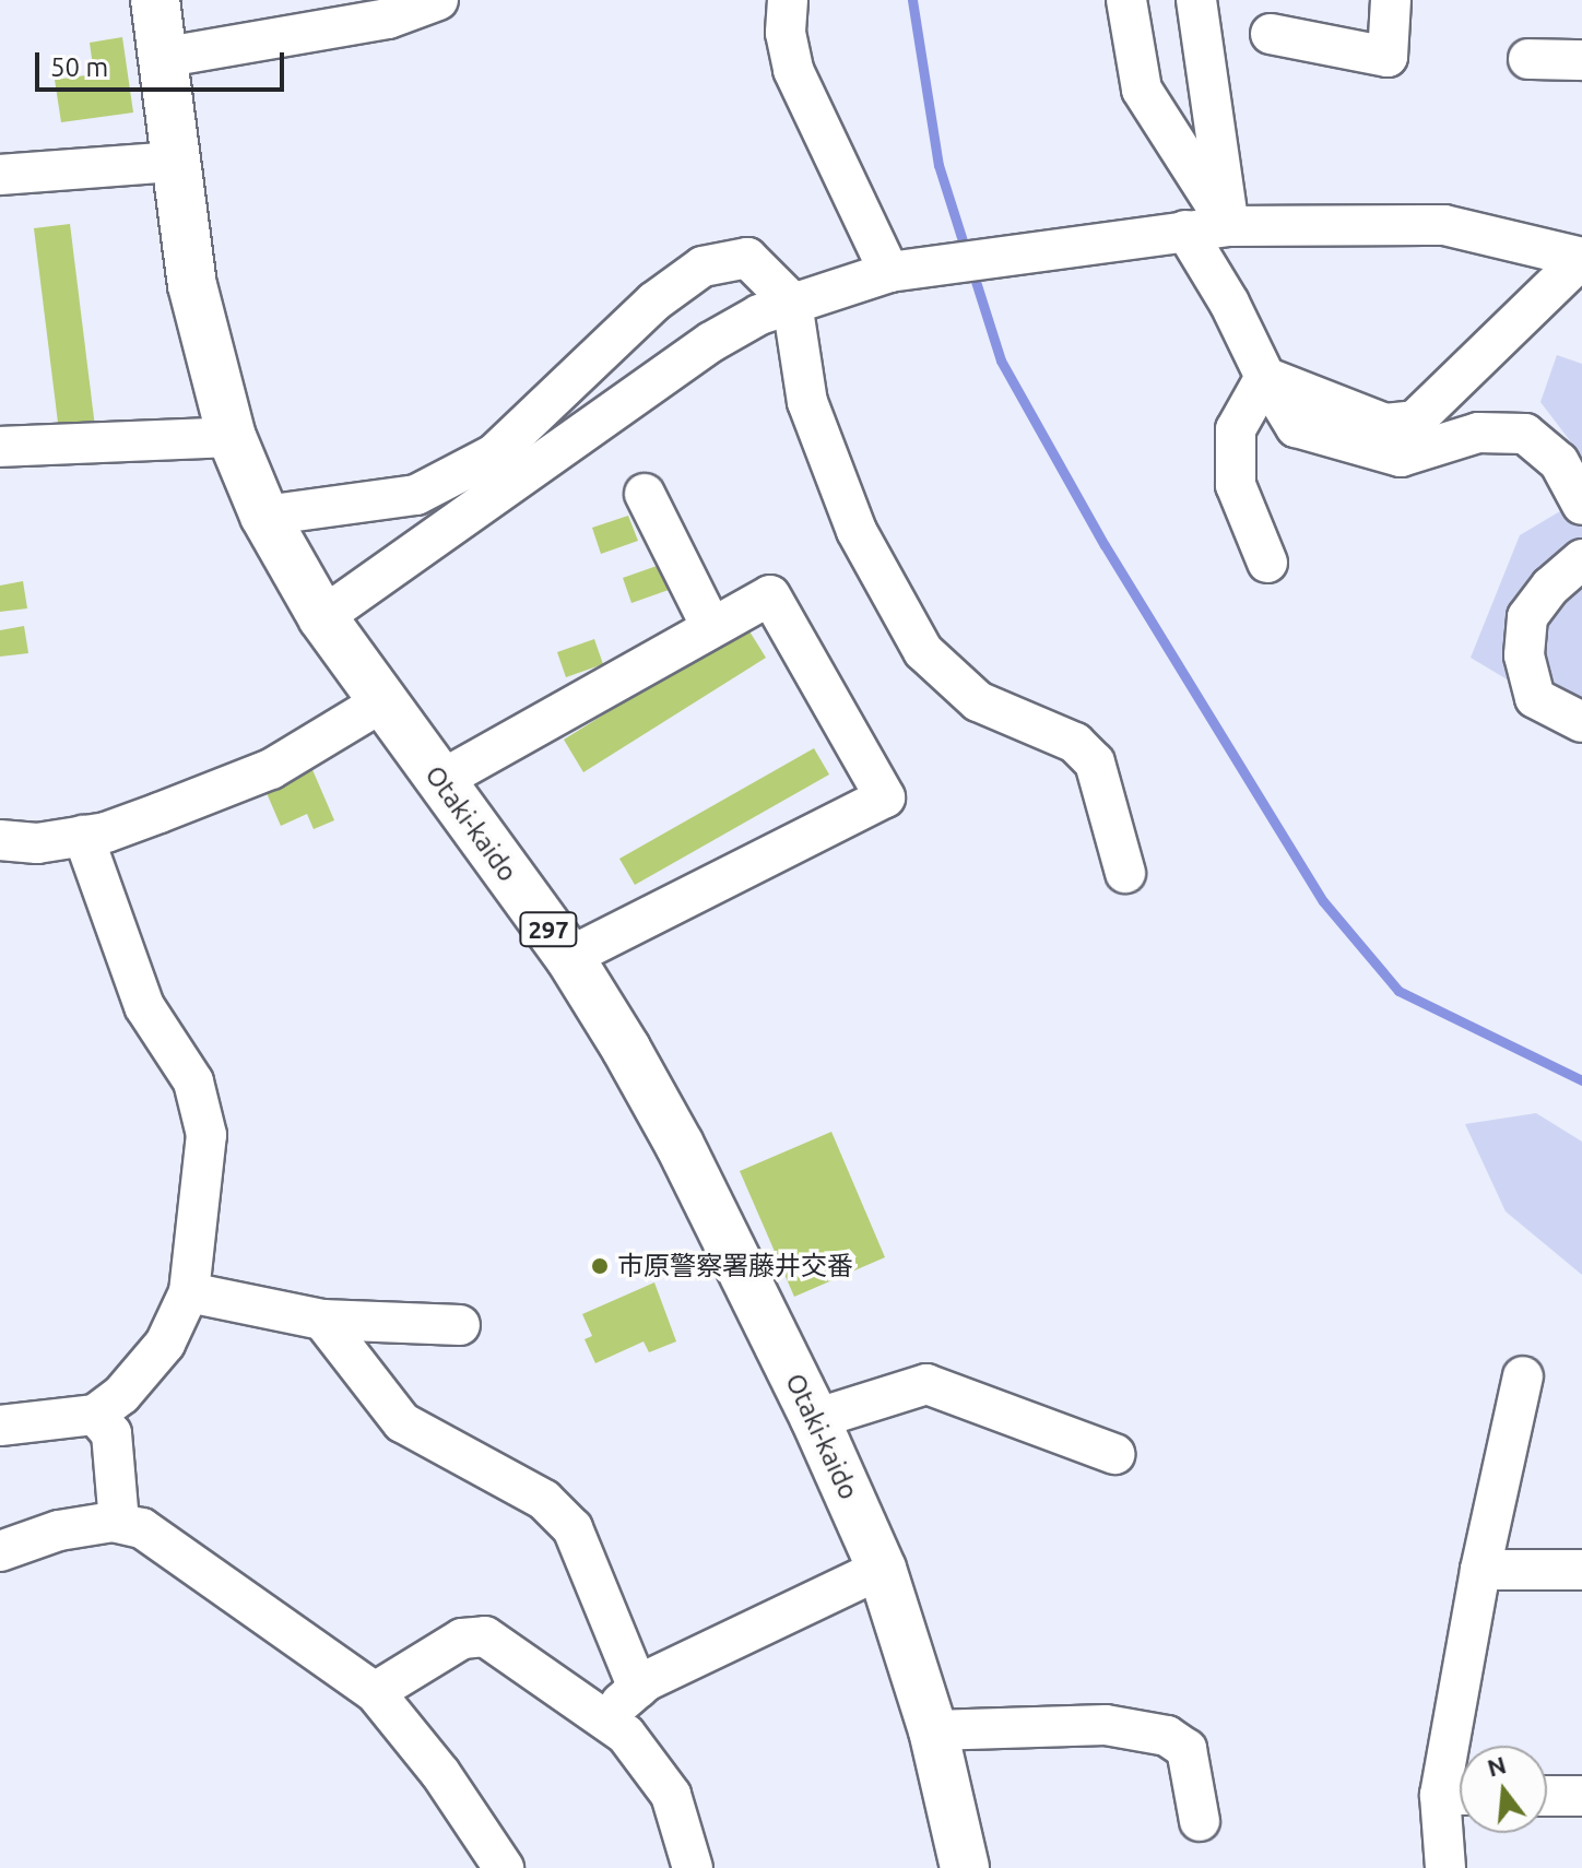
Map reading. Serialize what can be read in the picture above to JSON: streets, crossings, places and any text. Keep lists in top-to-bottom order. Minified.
{"streets":{"highway":["Otaki-kaido","297"]},"places":["市原警察署藤井交番"],"scale_bar":"50 m","north":"top"}
